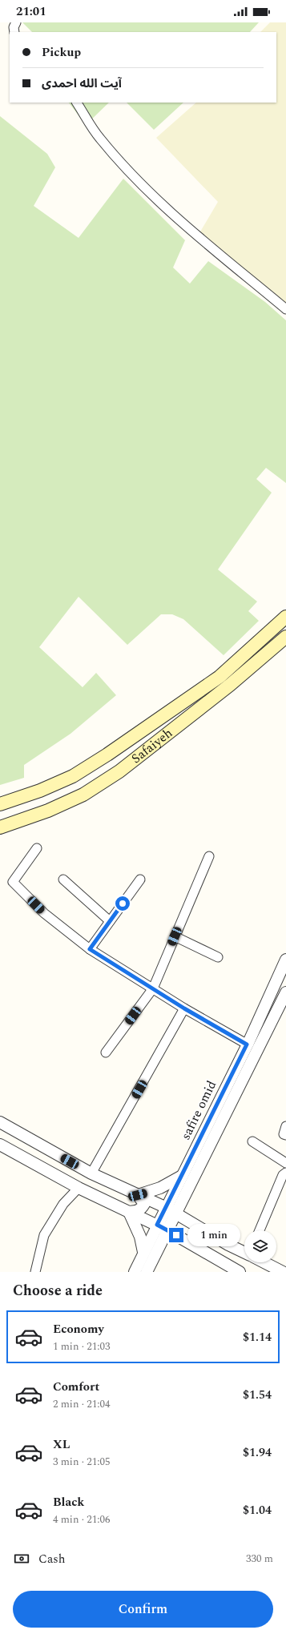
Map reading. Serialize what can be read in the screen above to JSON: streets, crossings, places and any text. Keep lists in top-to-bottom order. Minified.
{"streets":{"main road":["Safaiyeh"],"street":["safire omid"]},"page":{"status":"21:01","banner":["Pickup","آیت الله احمدی"],"bubble":"1 min","heading":"Choose a ride","list":[{"name":"Economy","note":"1 min · 21:03","value":"$1.14"},{"name":"Comfort","note":"2 min · 21:04","value":"$1.54"},{"name":"XL","note":"3 min · 21:05","value":"$1.94"},{"name":"Black","note":"4 min · 21:06","value":"$1.04"}],"pay":["Cash","330 m"],"buttons":"Confirm"}}
